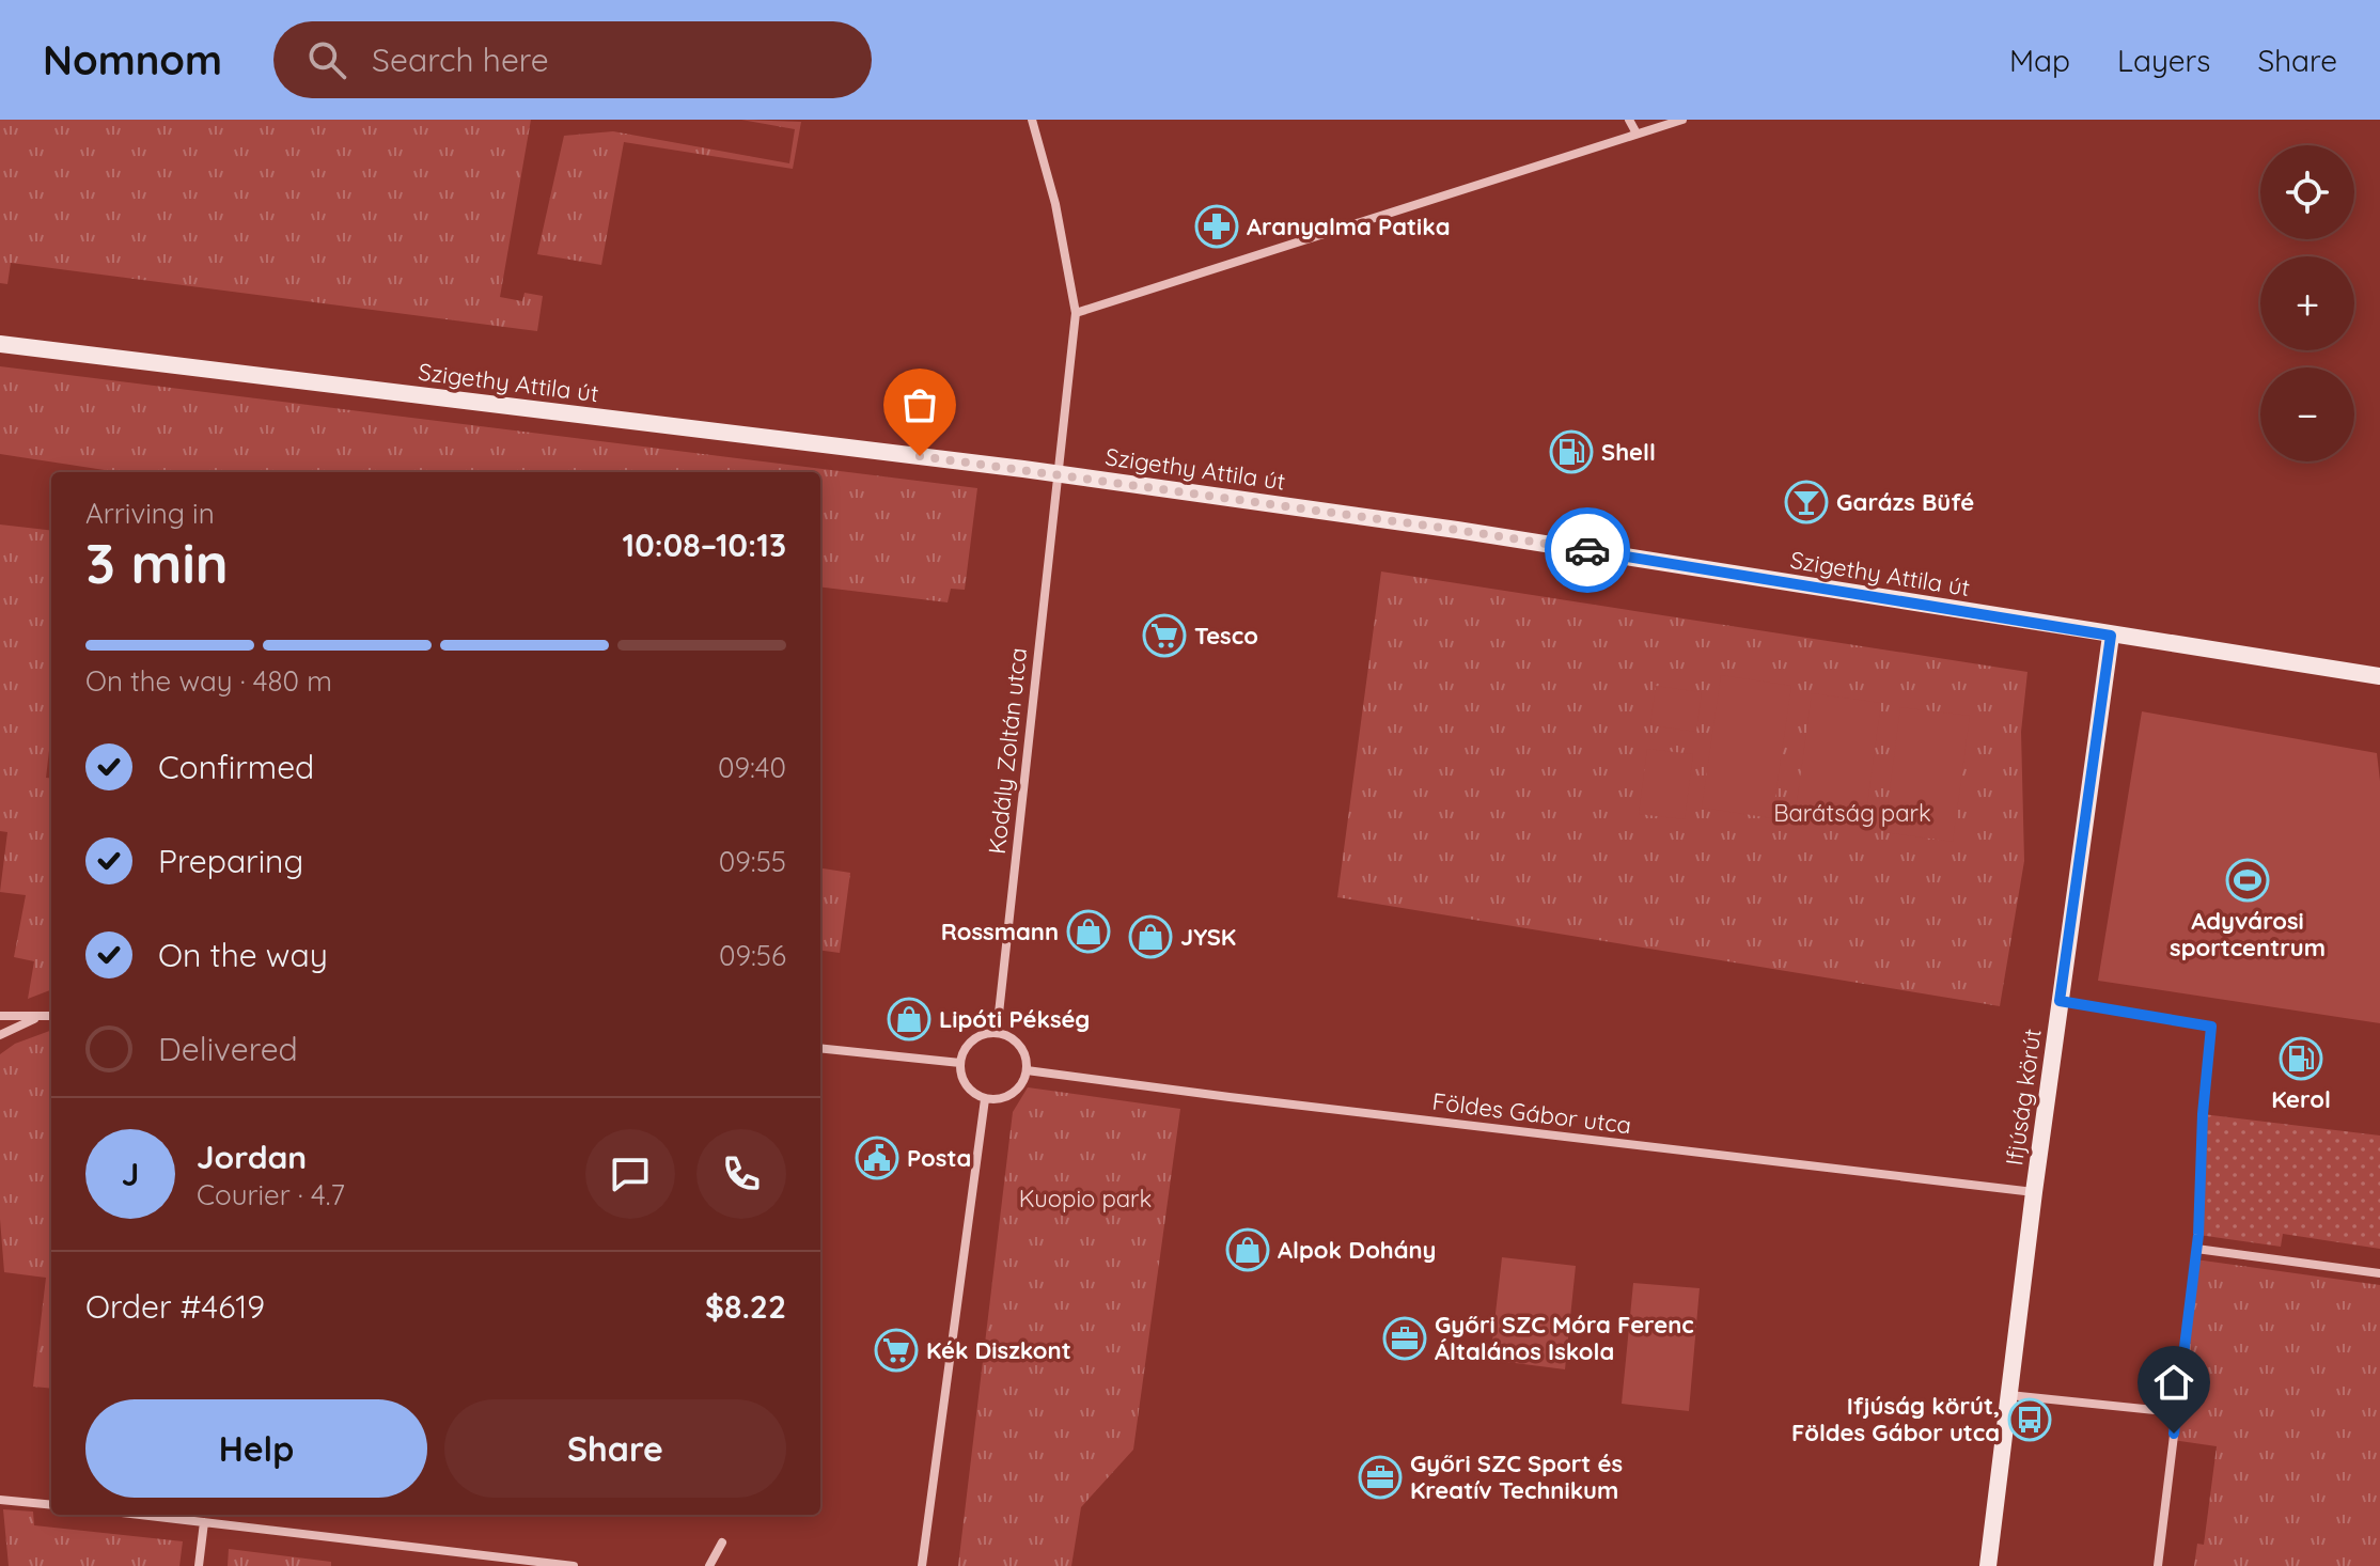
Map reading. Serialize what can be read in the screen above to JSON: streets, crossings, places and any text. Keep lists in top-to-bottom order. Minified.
{"streets":{"street":["Szigethy Attila út","Kodály Zoltán utca","Ifjúság körút","Földes Gábor utca"]},"crossings":[["Szigethy Attila út","Kodály Zoltán utca"],["Szigethy Attila út","Ifjúság körút"],["Kodály Zoltán utca","Földes Gábor utca"],["Ifjúság körút","Földes Gábor utca"]],"parks":["Barátság park","Kuopio park"],"places":{"pharmacy":["Aranyalma Patika"],"fuel station":["Shell","Kerol"],"bar":["Garázs Büfé"],"supermarket":["Tesco","Kék Diszkont"],"sports":["Adyvárosi sportcentrum"],"shop":["Rossmann","JYSK","Lipóti Pékség","Alpok Dohány"],"public building":["Posta"],"office":["Győri SZC Móra Ferenc Általános Iskola","Győri SZC Sport és Kreatív Technikum"],"bus stop":["Ifjúság körút, Földes Gábor utca"]},"page":{"header":"Nomnom","search":"Search here","nav":["Map","Layers","Share"],"map_buttons":["+","−"],"heading":["3 min","Arriving in","10:08–10:13"],"panel":["Jordan","Courier · 4.7","Order #4619","$8.22"],"bar":"On the way · 480 m","list":[["Confirmed","09:40"],["Preparing","09:55"],["On the way","09:56"],"Delivered"],"round":"J","buttons":["Help","Share"]}}
